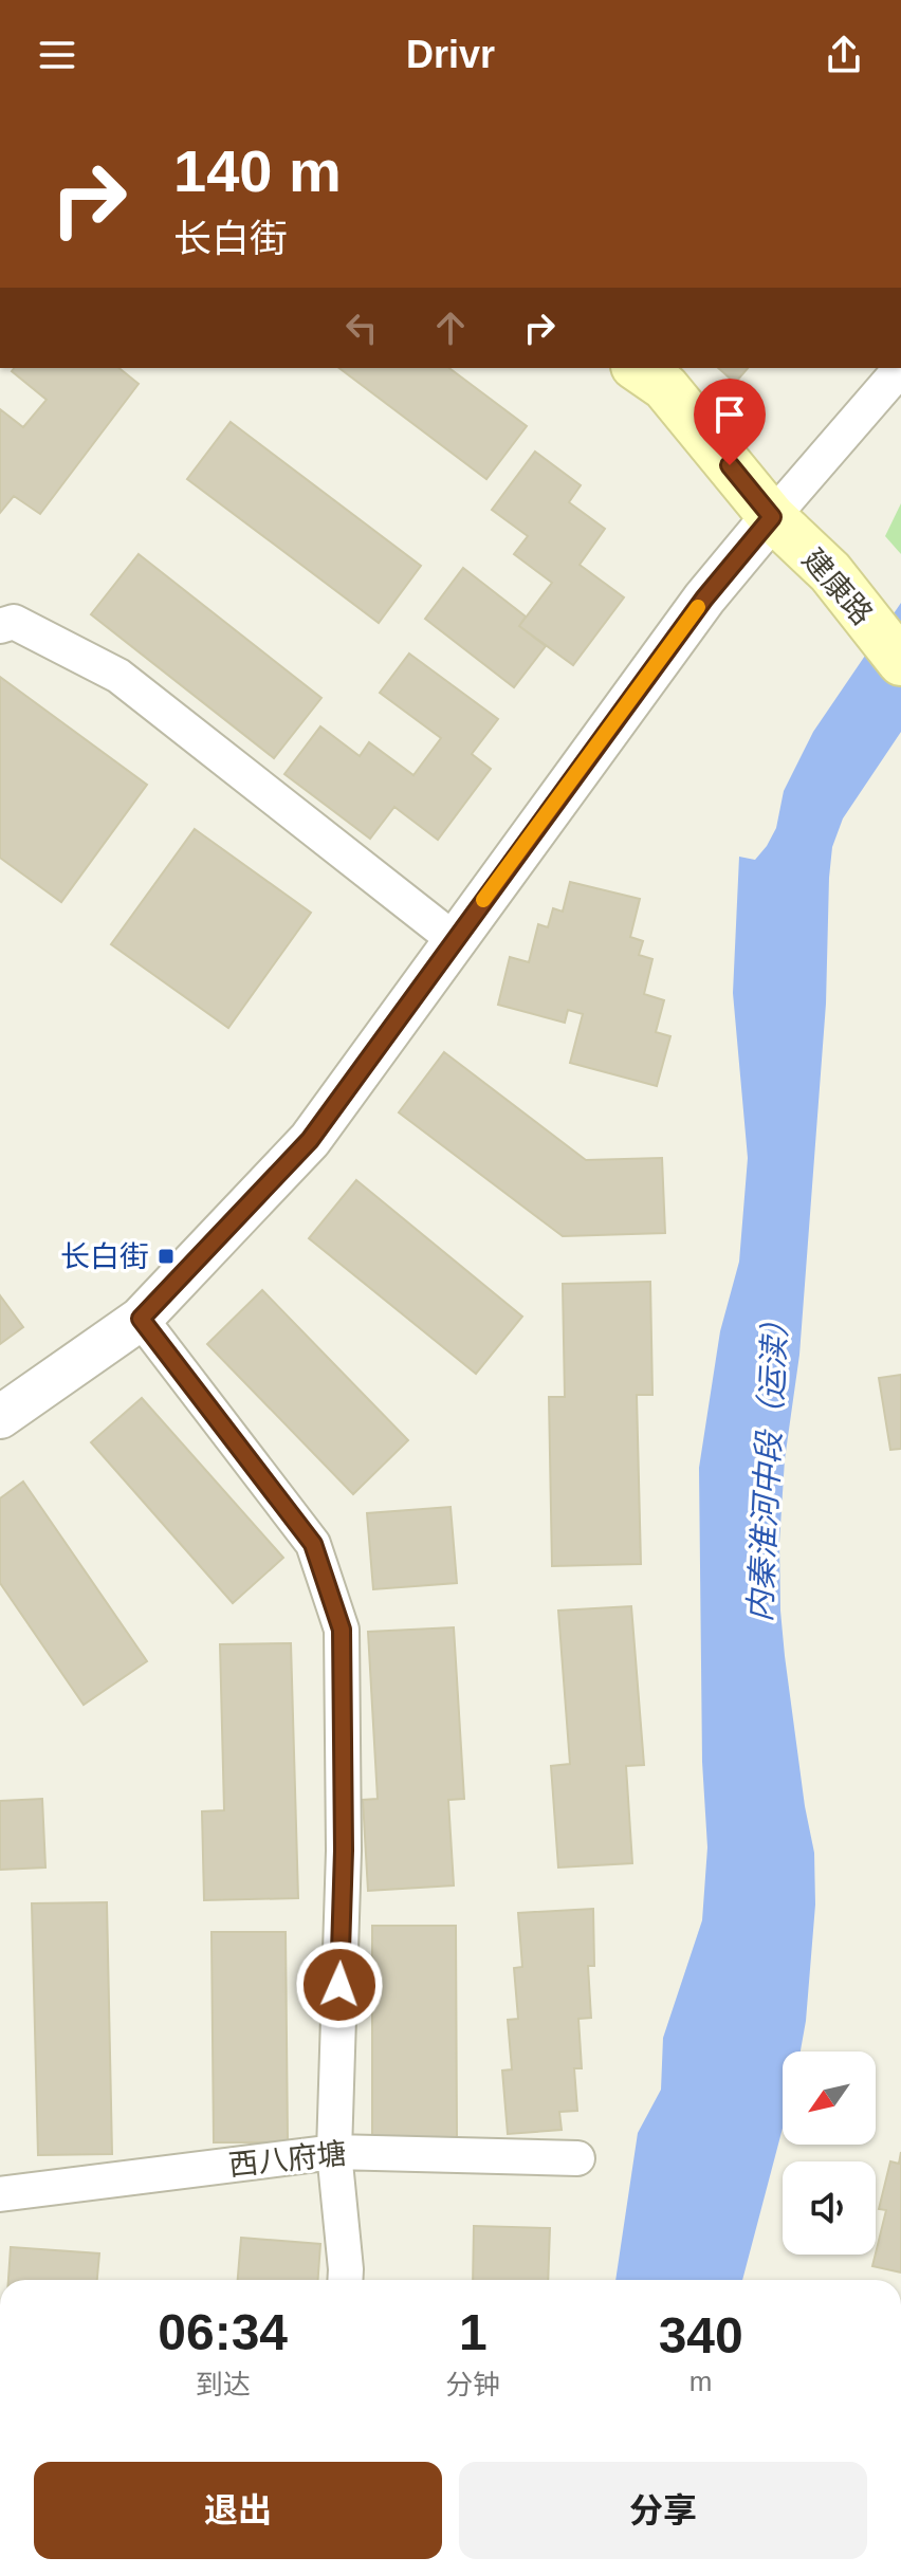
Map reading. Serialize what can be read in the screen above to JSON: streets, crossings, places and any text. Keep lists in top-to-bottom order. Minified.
{"streets":{"main road":["建康路"],"street":["西八府塘"]},"water":["内秦淮河中段（运渎）"],"places":{"transit":["长白街"]},"north":"bottom left","page":{"header":"Drivr","turn":["140 m","长白街"],"eta":["06:34","到达","1","分钟","340","m"],"buttons":["退出","分享"]}}
